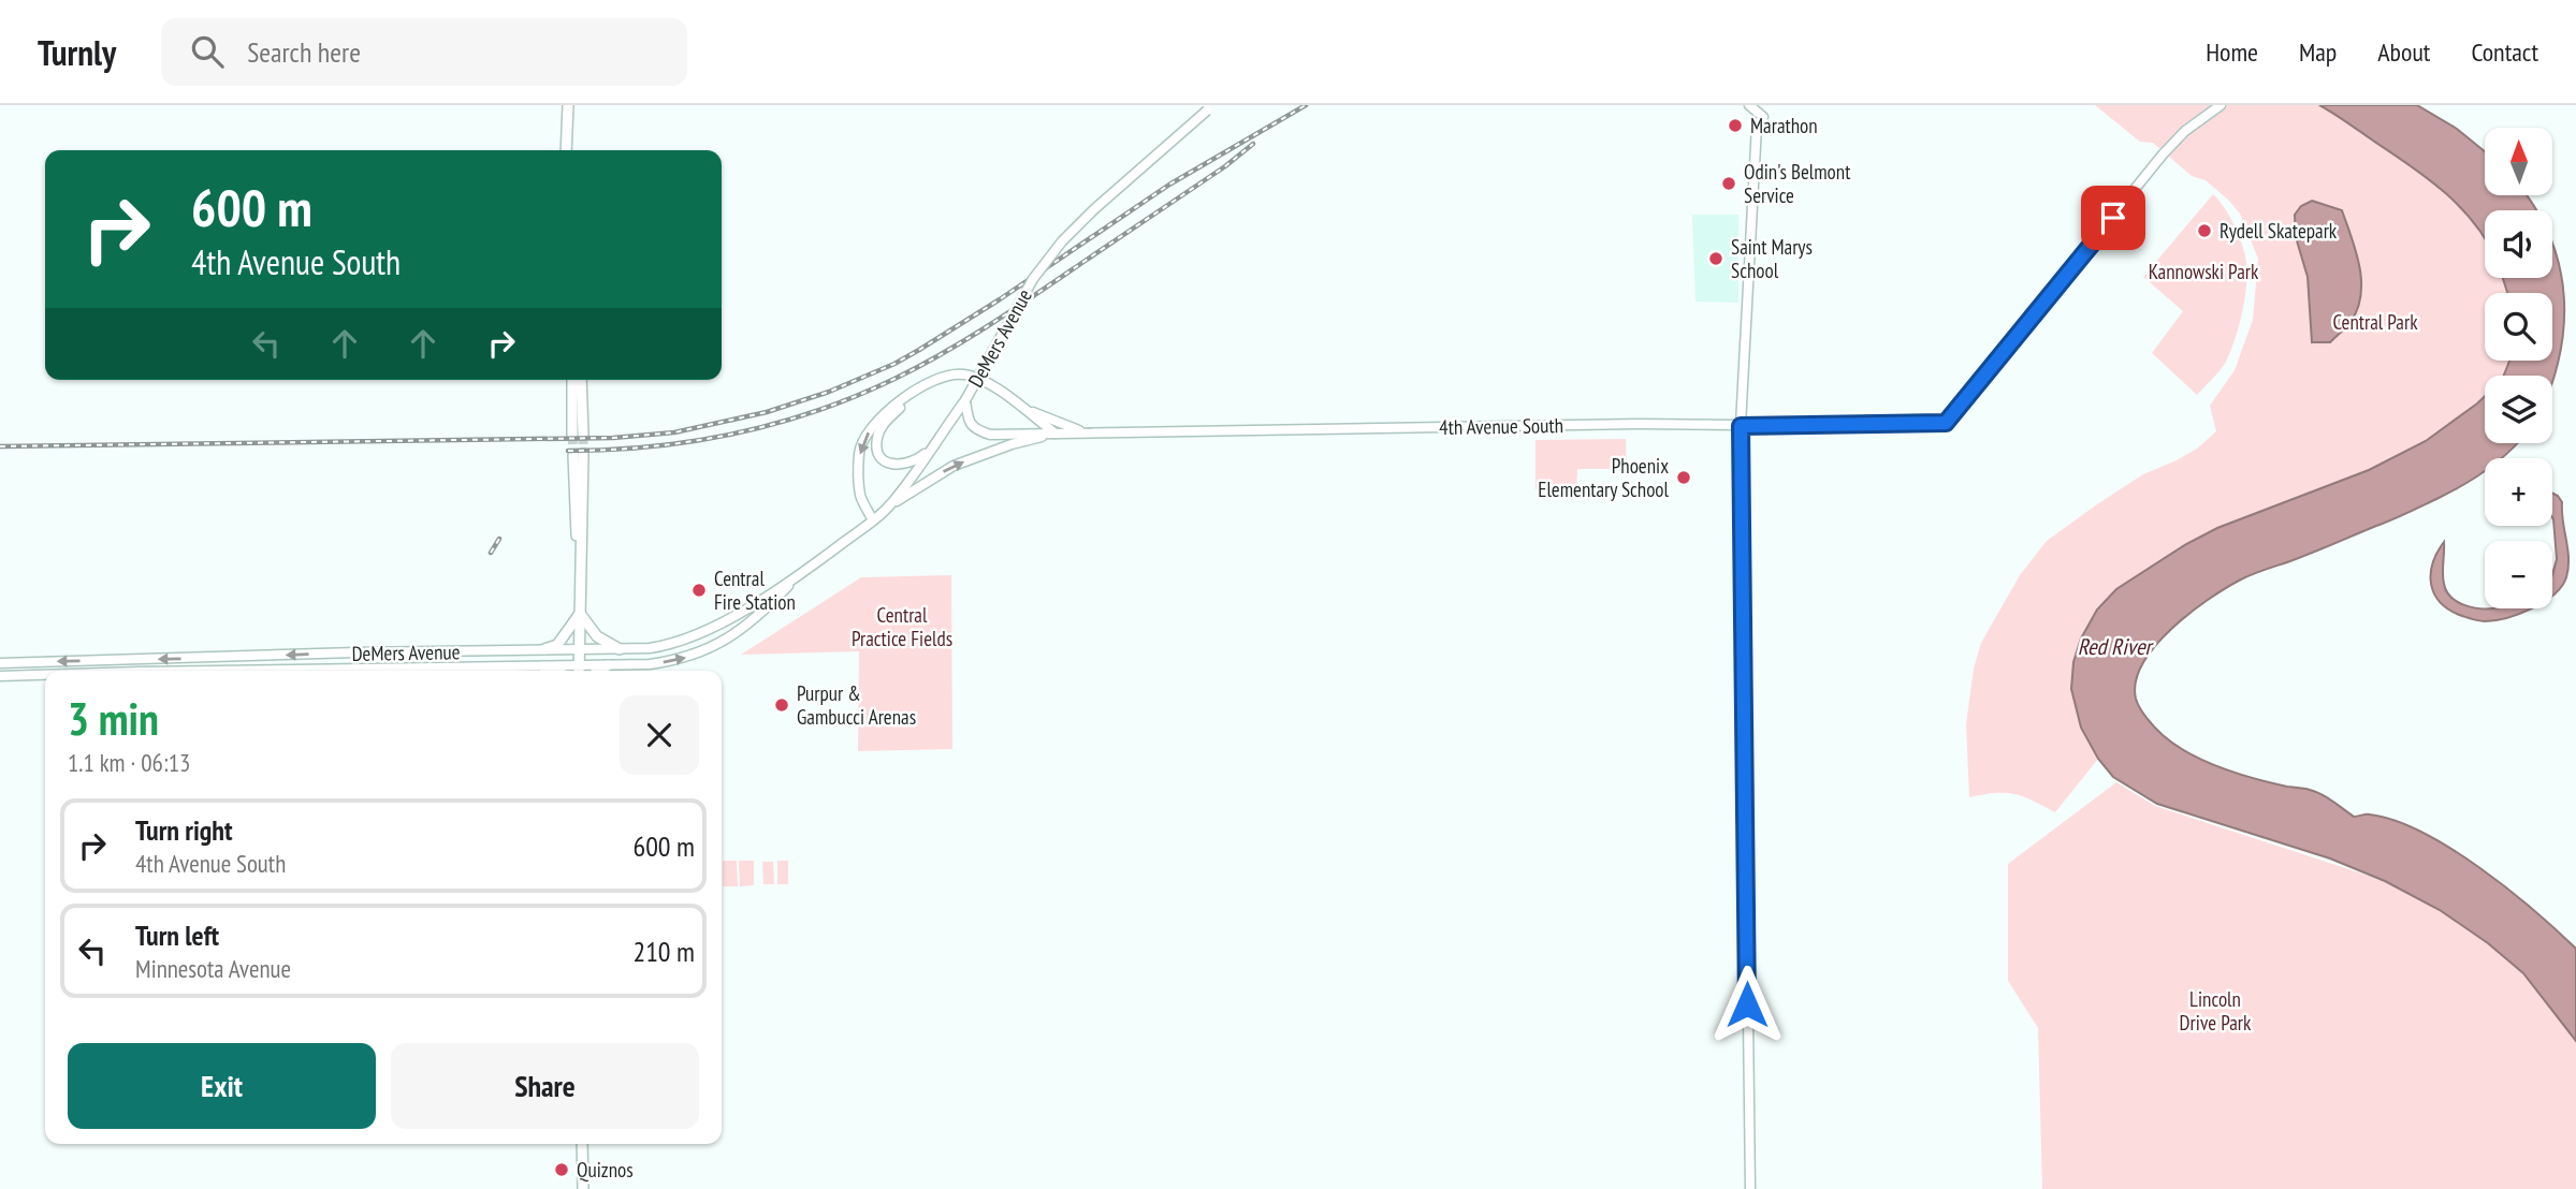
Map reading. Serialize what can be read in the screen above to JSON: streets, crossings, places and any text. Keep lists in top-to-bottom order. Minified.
{"streets":{"main road":["DeMers Avenue","4th Avenue South"]},"water":["Red River"],"parks":["Kannowski Park","Central Park","Central Practice Fields","Lincoln Drive Park"],"places":["Marathon","Odin's Belmont Service","Rydell Skatepark","Saint Marys School","Phoenix Elementary School","Central Fire Station","Purpur & Gambucci Arenas","Quiznos"],"north":"top","page":{"header":"Turnly","search":"Search here","nav":["Home","Map","About","Contact"],"map_buttons":["+","−"],"turn":["600 m","4th Avenue South"],"heading":["3 min","1.1 km · 06:13"],"list":[{"name":"Turn right","note":"4th Avenue South","value":"600 m"},{"name":"Turn left","note":"Minnesota Avenue","value":"210 m"}],"buttons":["Exit","Share"]}}
